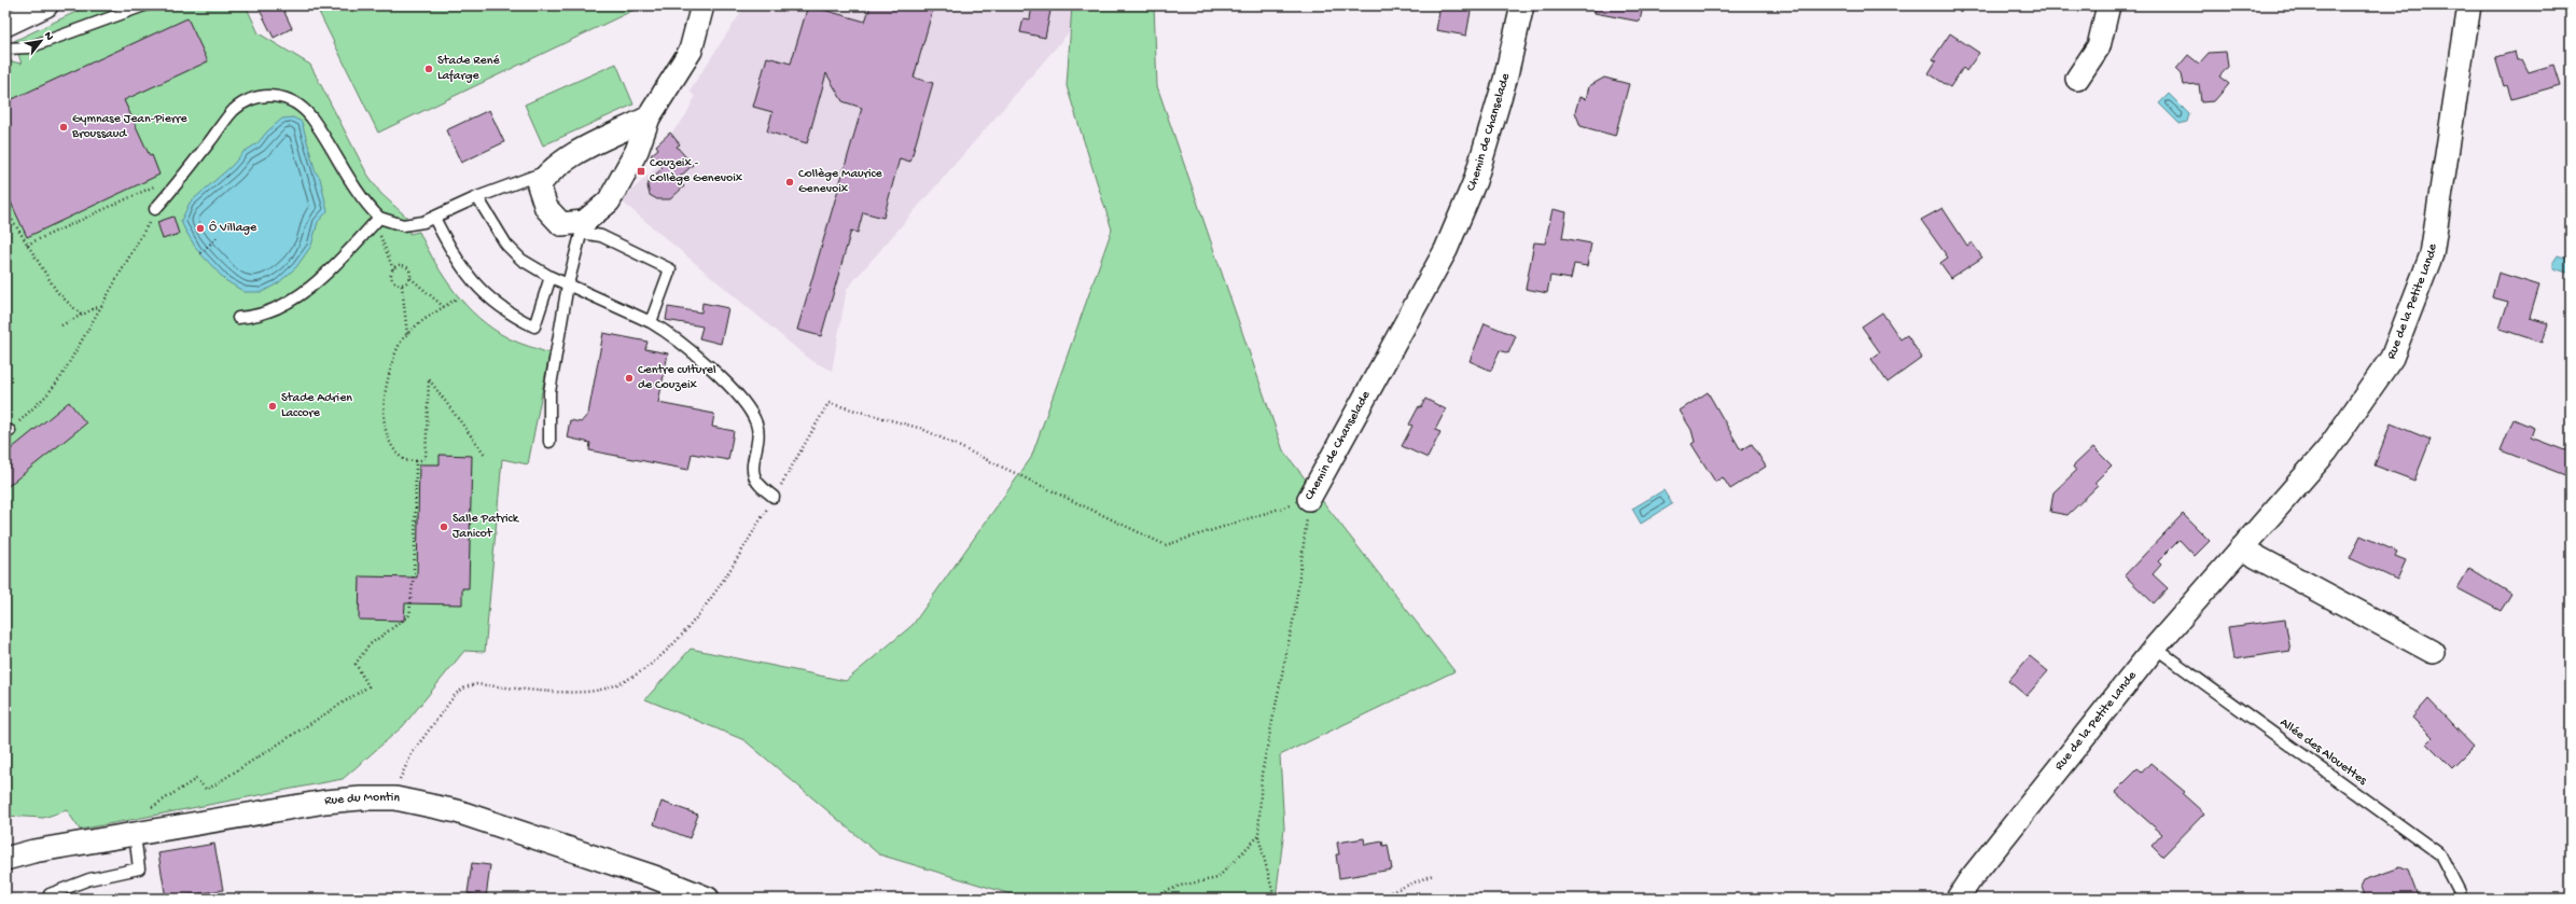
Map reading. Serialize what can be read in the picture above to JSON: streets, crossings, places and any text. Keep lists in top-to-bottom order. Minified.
{"streets":{"street":["Chemin de Chanselade","Rue de la Petite Lande","Rue du Montin"],"lane":["Allée des Alouettes"]},"crossings":[["Rue de la Petite Lande","Allée des Alouettes"]],"places":{"other":["Stade René Lafarge","Gymnase Jean-Pierre Broussaud","Collège Maurice Genevoix","Ô Village","Centre culturel de Couzeix","Stade Adrien Laccore","Salle Patrick Janicot"],"transit":["Couzeix - Collège Genevoix"]},"north":"top right"}
